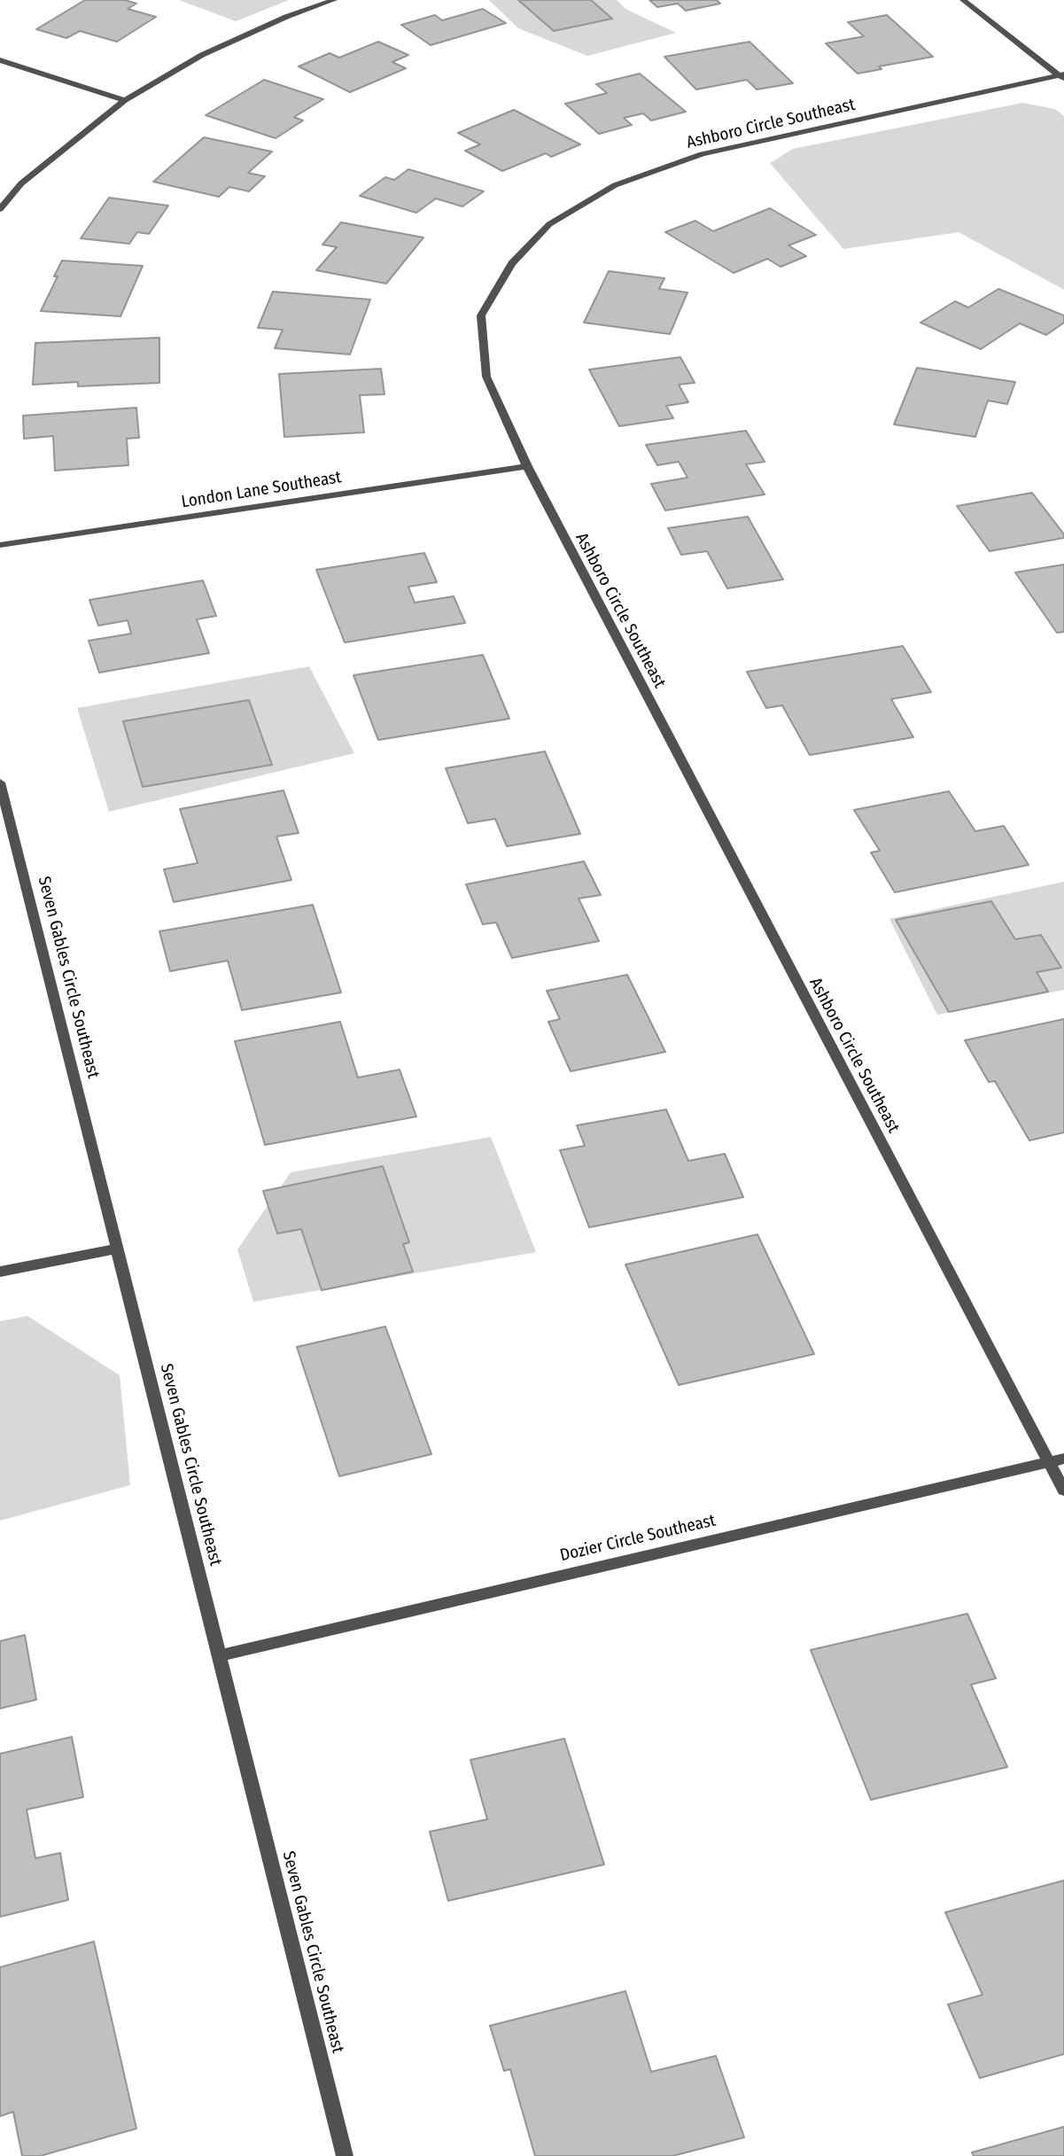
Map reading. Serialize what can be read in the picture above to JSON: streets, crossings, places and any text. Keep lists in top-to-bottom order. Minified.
{"streets":{"street":["Ashboro Circle Southeast","London Lane Southeast","Seven Gables Circle Southeast","Dozier Circle Southeast"]},"crossings":[["Ashboro Circle Southeast","London Lane Southeast"],["Ashboro Circle Southeast","Dozier Circle Southeast"],["Seven Gables Circle Southeast","Dozier Circle Southeast"]]}
